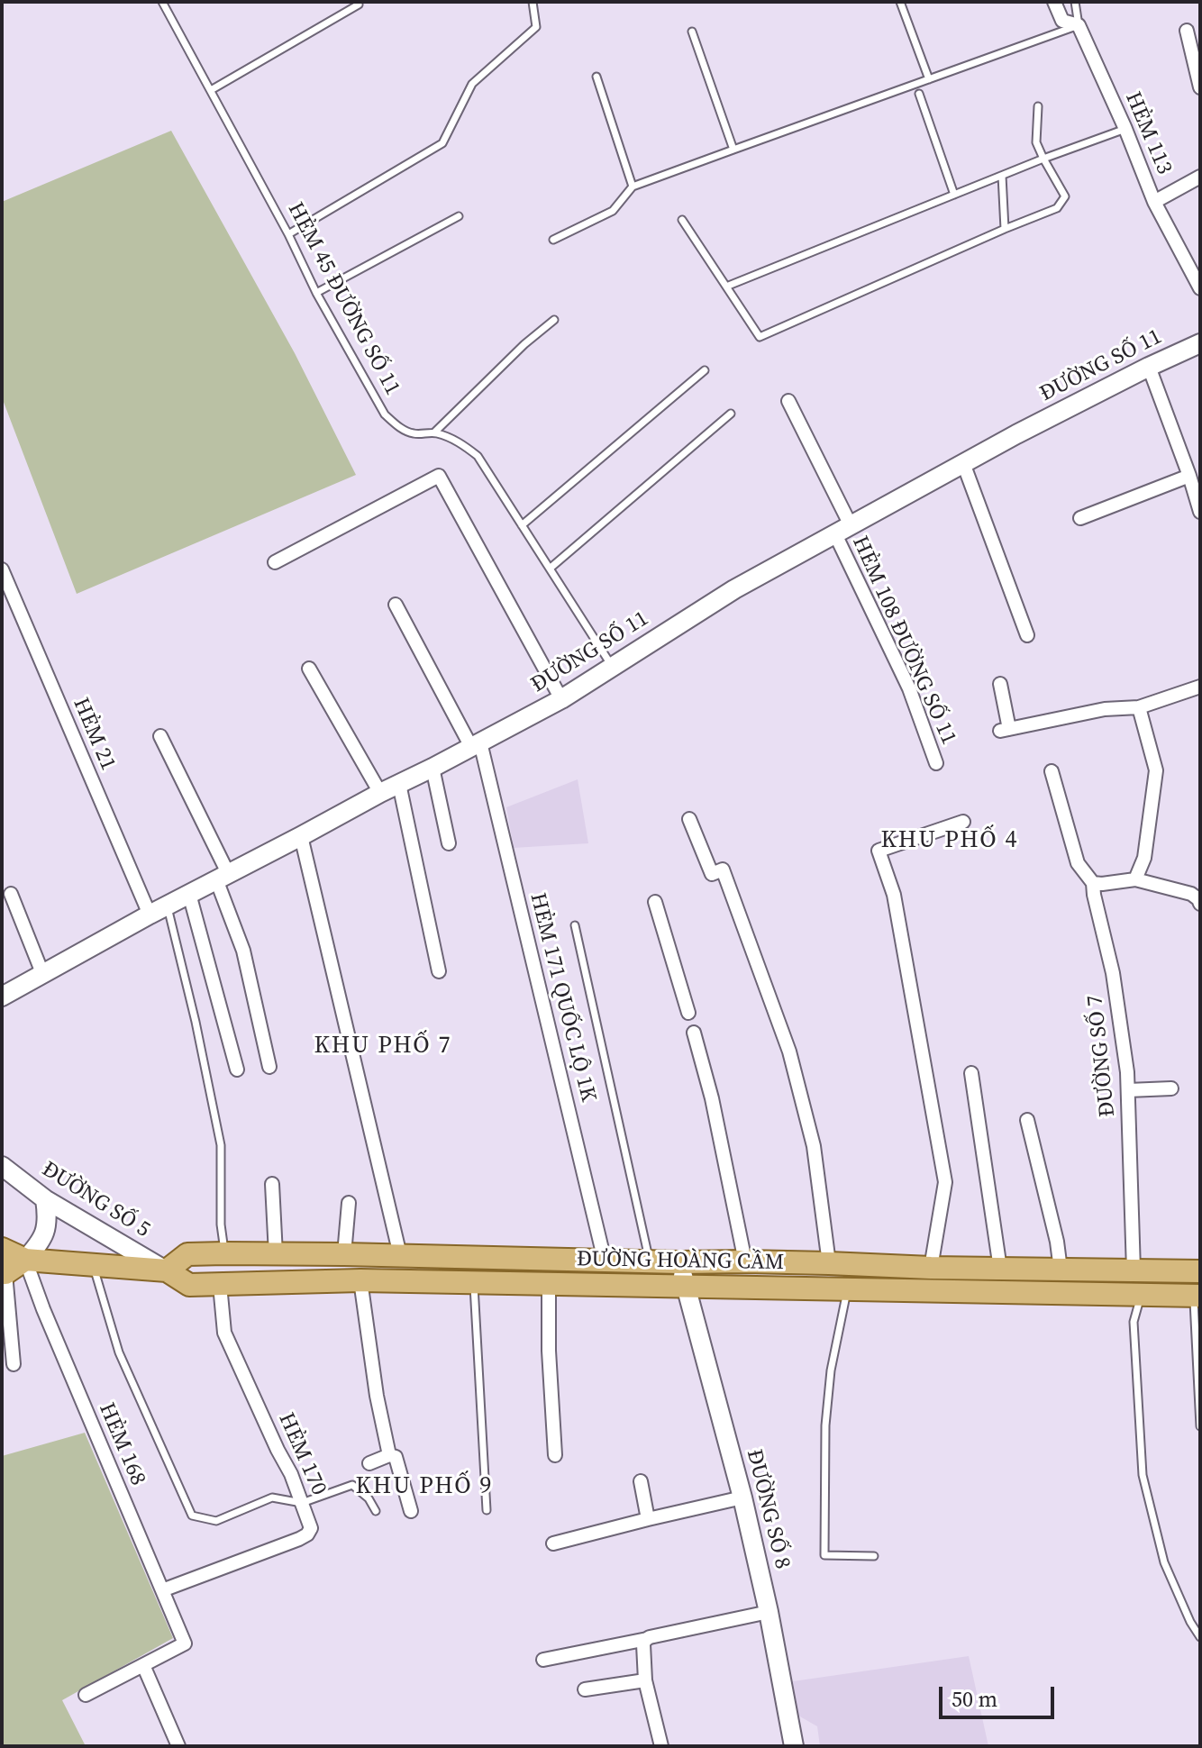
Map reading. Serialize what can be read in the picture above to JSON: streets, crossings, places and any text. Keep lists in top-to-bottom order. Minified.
{"streets":{"main road":["ĐƯỜNG SỐ 11","ĐƯỜNG SỐ 5","ĐƯỜNG HOÀNG CẦM","ĐƯỜNG SỐ 8"],"street":["HẺM 113","HẺM 108 ĐƯỜNG SỐ 11","HẺM 21","HẺM 171 QUỐC LỘ 1K","ĐƯỜNG SỐ 7","HẺM 168","HẺM 170"],"lane":["HẺM 45 ĐƯỜNG SỐ 11"]},"crossings":[["HẺM 45 ĐƯỜNG SỐ 11","ĐƯỜNG SỐ 11"],["ĐƯỜNG SỐ 11","HẺM 108 ĐƯỜNG SỐ 11"],["ĐƯỜNG SỐ 11","HẺM 21"],["ĐƯỜNG SỐ 11","HẺM 171 QUỐC LỘ 1K"],["HẺM 171 QUỐC LỘ 1K","ĐƯỜNG HOÀNG CẦM"],["ĐƯỜNG SỐ 7","ĐƯỜNG HOÀNG CẦM"],["ĐƯỜNG SỐ 5","ĐƯỜNG HOÀNG CẦM"],["ĐƯỜNG HOÀNG CẦM","HẺM 168"],["ĐƯỜNG HOÀNG CẦM","HẺM 170"],["ĐƯỜNG HOÀNG CẦM","ĐƯỜNG SỐ 8"],["HẺM 168","HẺM 170"]],"districts":["KHU PHỐ 4","KHU PHỐ 7","KHU PHỐ 9"],"scale_bar":"50 m"}
